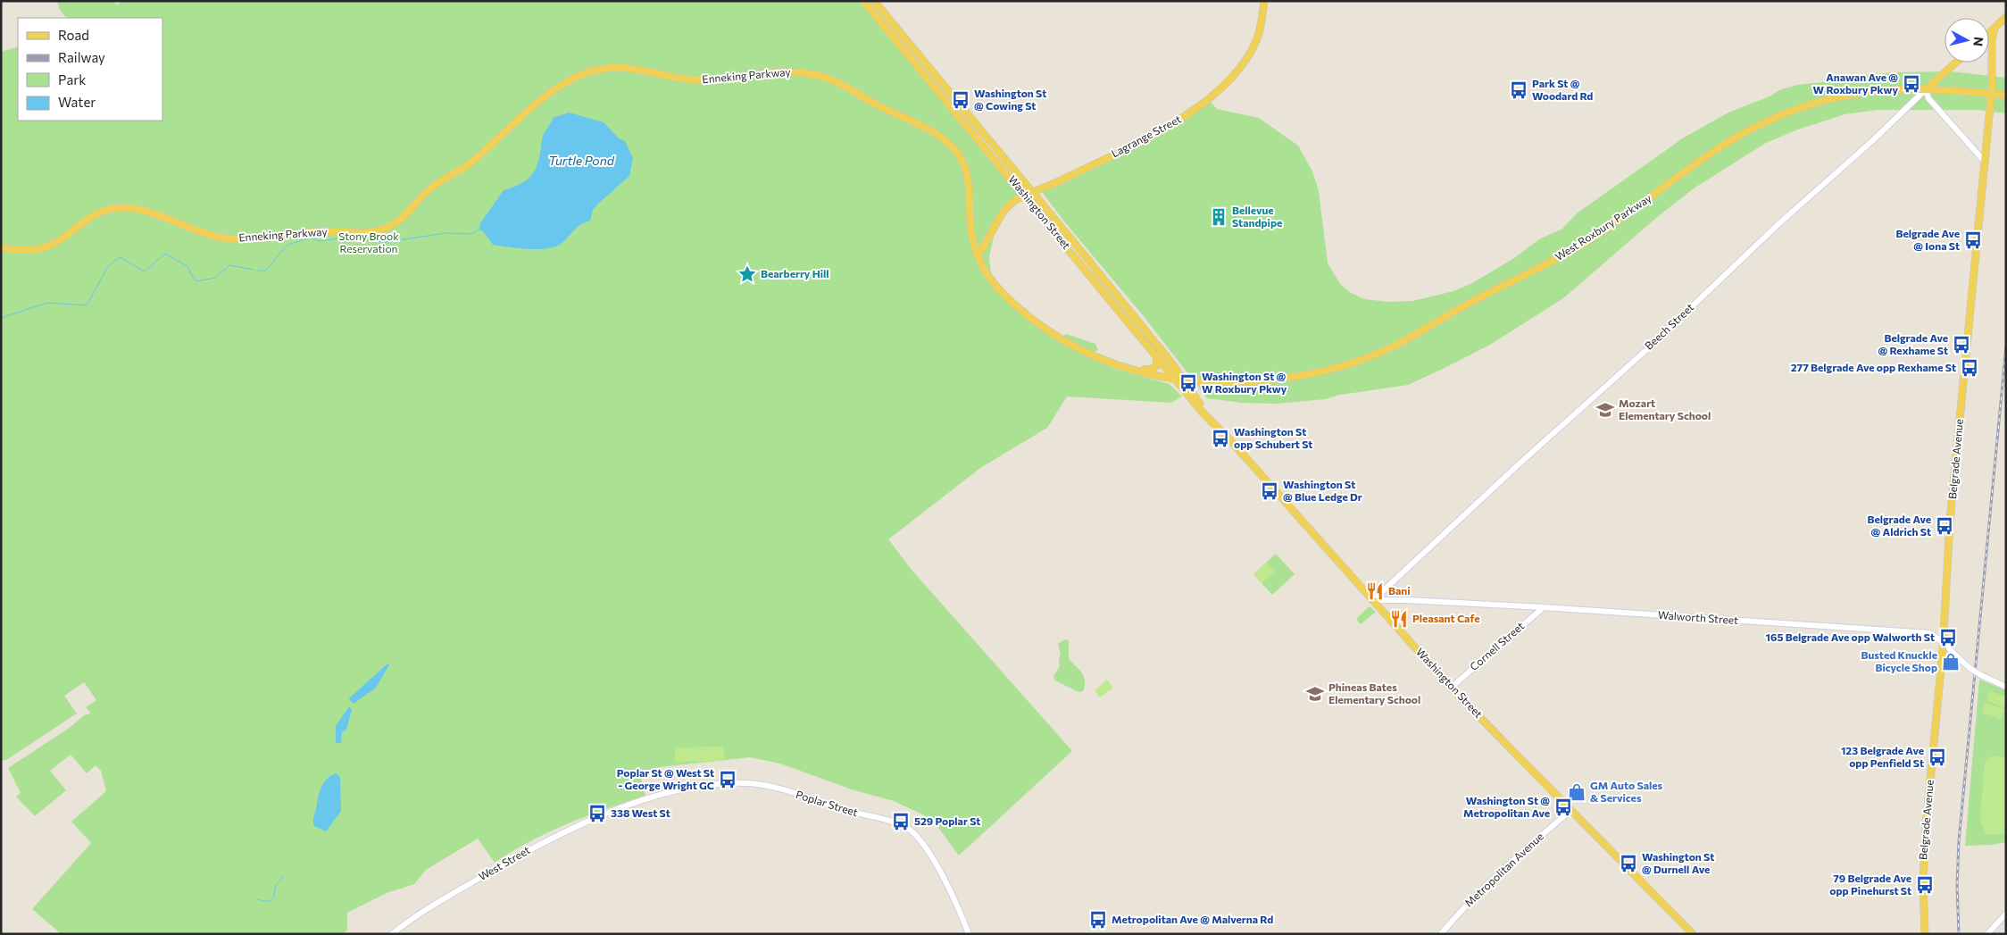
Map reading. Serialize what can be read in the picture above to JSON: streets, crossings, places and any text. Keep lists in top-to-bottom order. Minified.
{"streets":{"main road":["Enneking Parkway","Lagrange Street","Washington Street","West Roxbury Parkway","Beech Street","Belgrade Avenue"],"street":["Walworth Street","Cornell Street","Poplar Street","West Street","Metropolitan Avenue"]},"crossings":[["Enneking Parkway","Lagrange Street"],["Enneking Parkway","Washington Street"],["Enneking Parkway","West Roxbury Parkway"],["Lagrange Street","Washington Street"],["Washington Street","West Roxbury Parkway"],["Washington Street","Beech Street"],["Washington Street","Walworth Street"],["Washington Street","Cornell Street"],["Washington Street","Metropolitan Avenue"],["West Roxbury Parkway","Beech Street"],["West Roxbury Parkway","Belgrade Avenue"],["Beech Street","Walworth Street"],["Belgrade Avenue","Walworth Street"],["Walworth Street","Cornell Street"],["Poplar Street","West Street"]],"water":["Turtle Pond"],"parks":["Stony Brook Reservation"],"places":{"bus stop":["Anawan Ave @ W Roxbury Pkwy","Park St @ Woodard Rd","Washington St @ Cowing St","Belgrade Ave @ Iona St","Belgrade Ave @ Rexhame St","277 Belgrade Ave opp Rexhame St","Washington St @ W Roxbury Pkwy","Washington St opp Schubert St","Washington St @ Blue Ledge Dr","Belgrade Ave @ Aldrich St","165 Belgrade Ave opp Walworth St","123 Belgrade Ave opp Penfield St","Poplar St @ West St - George Wright GC","Washington St @ Metropolitan Ave","338 West St","529 Poplar St","Washington St @ Durnell Ave","79 Belgrade Ave opp Pinehurst St","Metropolitan Ave @ Malverna Rd"],"building":["Bellevue Standpipe"],"place":["Bearberry Hill"],"school or university":["Mozart Elementary School","Phineas Bates Elementary School"],"restaurant":["Bani","Pleasant Cafe"],"shop":["Busted Knuckle Bicycle Shop","GM Auto Sales & Services"]},"legend":["Road","Railway","Park","Water"],"north":"right"}
